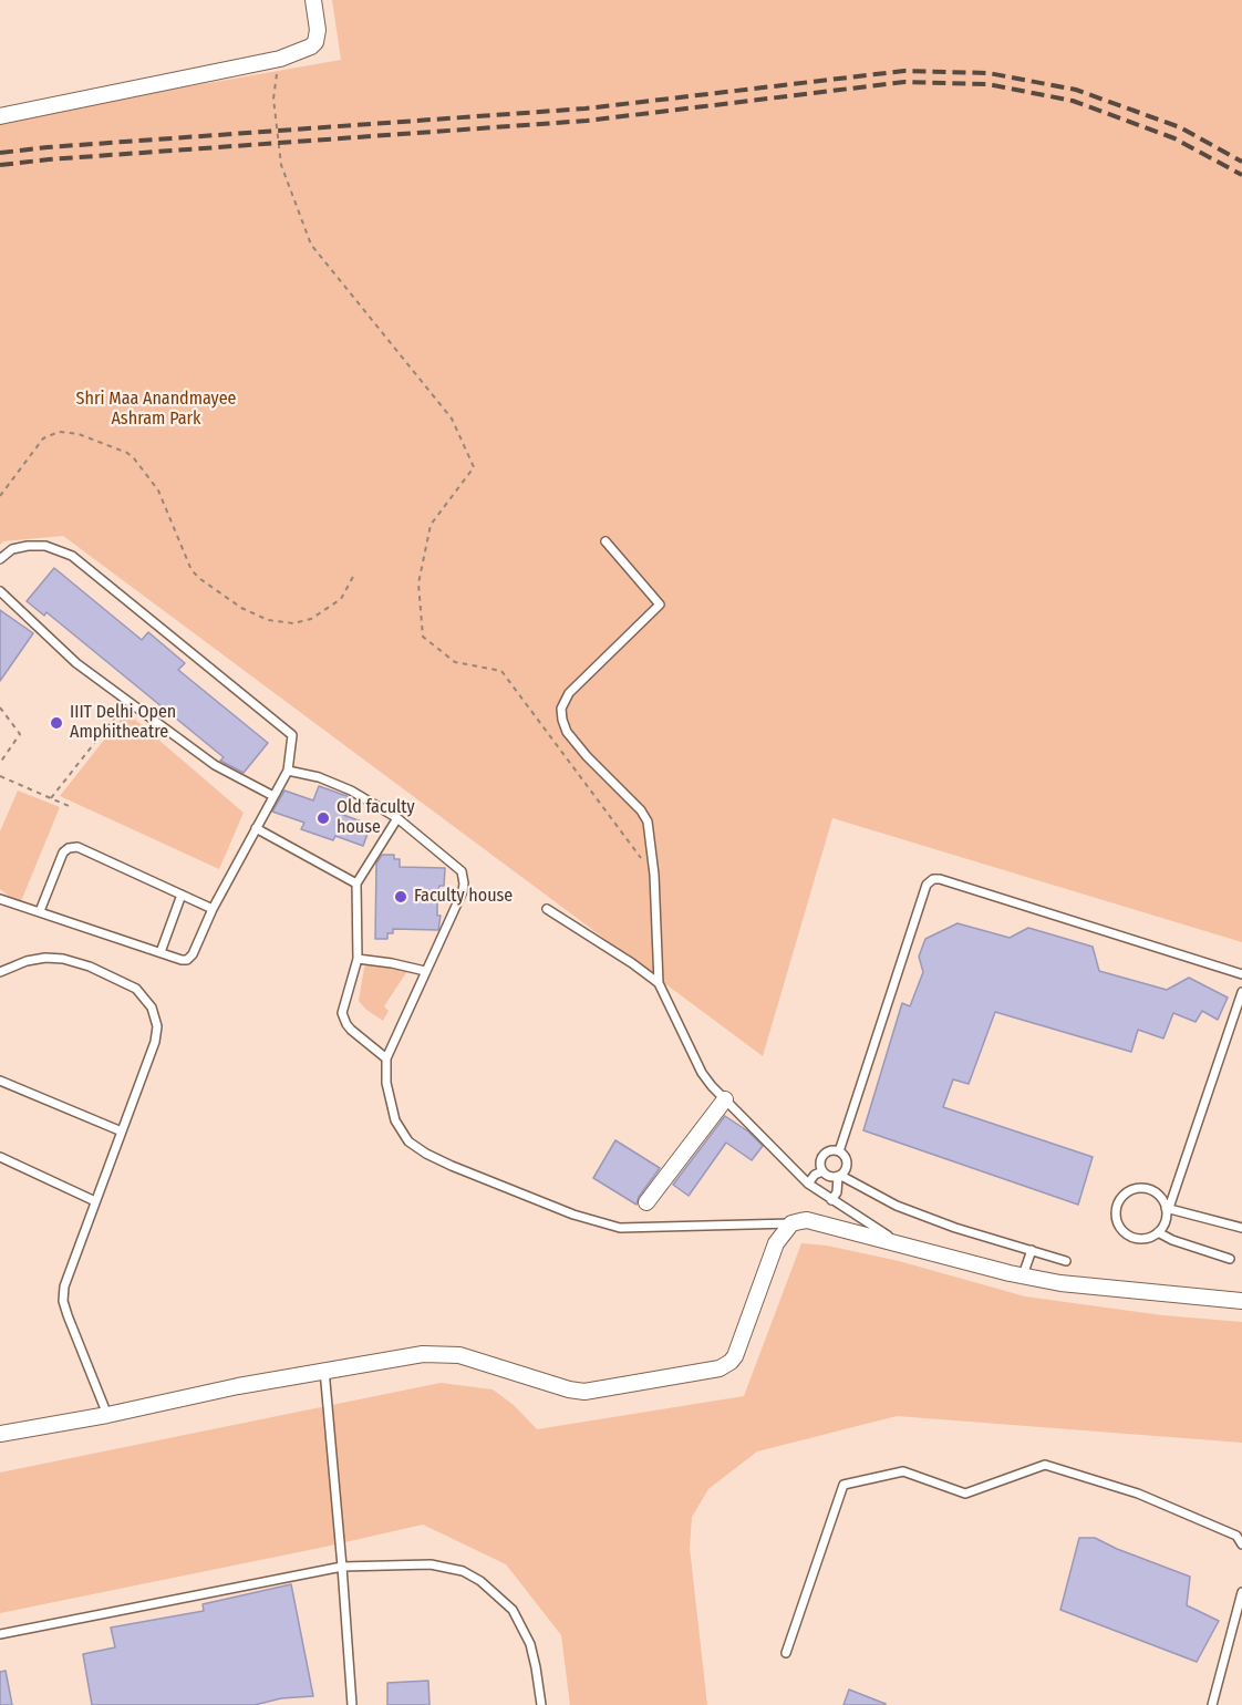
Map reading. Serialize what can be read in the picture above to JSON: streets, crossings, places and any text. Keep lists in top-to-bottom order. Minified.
{"parks":["Shri Maa Anandmayee Ashram Park"],"places":["IIIT Delhi Open Amphitheatre","Old faculty house","Faculty house"]}
